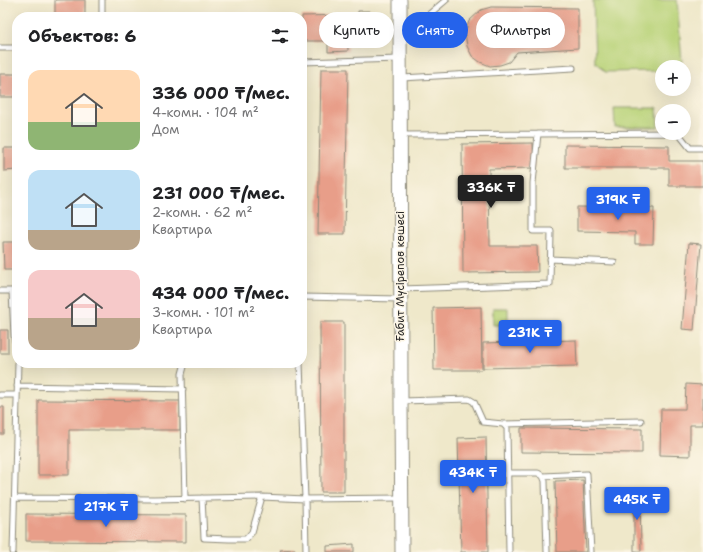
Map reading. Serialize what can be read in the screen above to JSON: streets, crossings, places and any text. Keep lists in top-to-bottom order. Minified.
{"streets":{"street":["Ғабит Мүсірепов көшесі"]},"page":{"chip":["Купить","Снять","Фильтры"],"heading":"Объектов: 6","map_buttons":["+","−"],"list":[{"name":"336 000 ₸/мес.","note":"4-комн. · 104 m² · Дом"},{"name":"231 000 ₸/мес.","note":"2-комн. · 62 m² · Квартира"},{"name":"434 000 ₸/мес.","note":"3-комн. · 101 m² · Квартира"}],"price":["336K ₸","319K ₸","231K ₸","434K ₸","445K ₸","217K ₸"]}}
